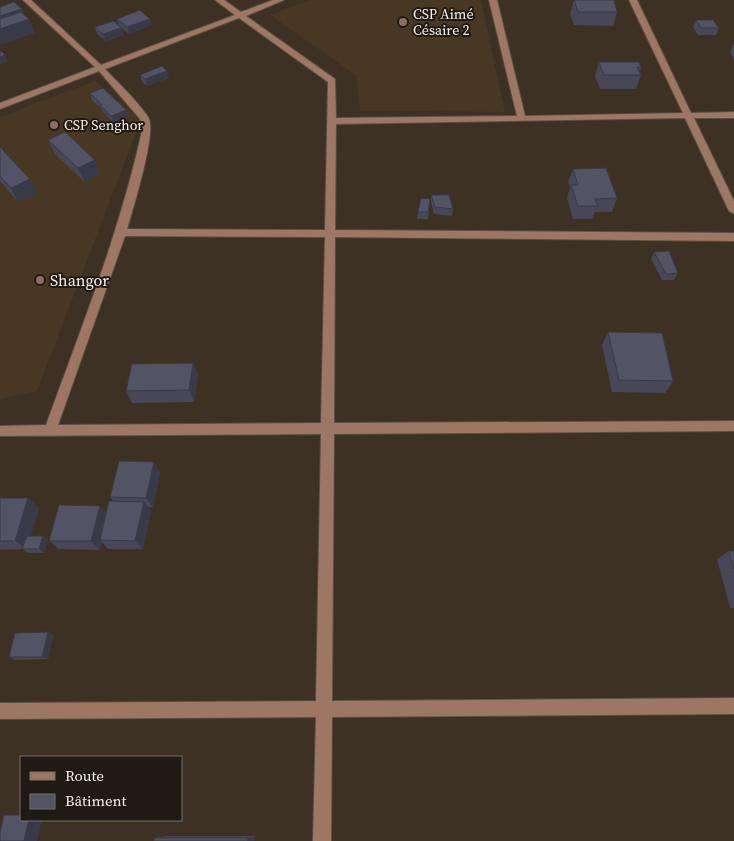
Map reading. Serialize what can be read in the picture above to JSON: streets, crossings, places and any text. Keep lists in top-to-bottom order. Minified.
{"places":["CSP Aimé Césaire 2","CSP Senghor","Shangor"],"legend":["Route","Bâtiment"]}
